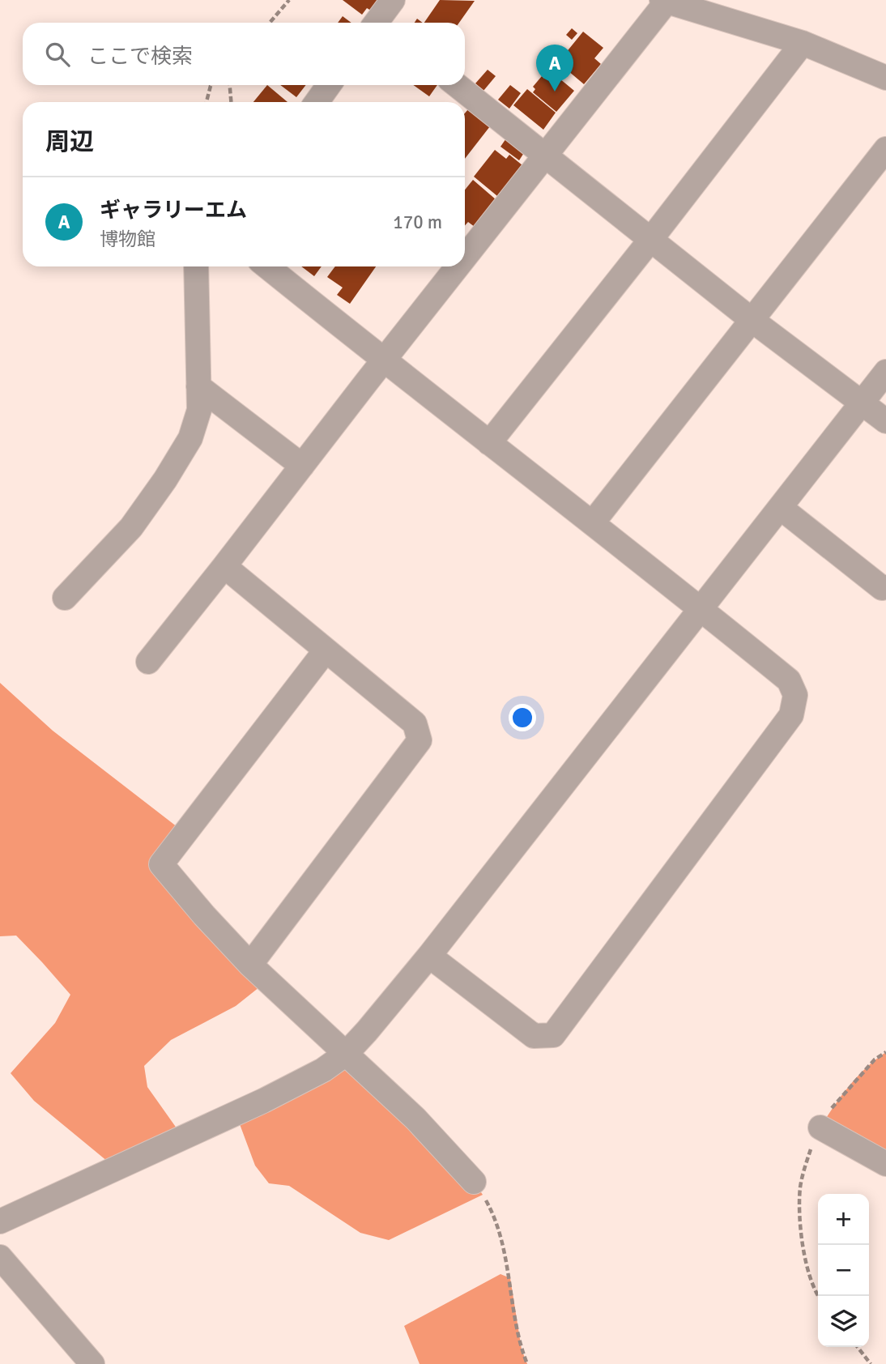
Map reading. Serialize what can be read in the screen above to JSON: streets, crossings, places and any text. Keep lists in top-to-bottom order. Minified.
{"page":{"search":"ここで検索","pins":"A","heading":"周辺","list":[{"mark":"A","name":"ギャラリーエム","note":"博物館","value":"170 m"}],"map_buttons":["+","−"]}}
